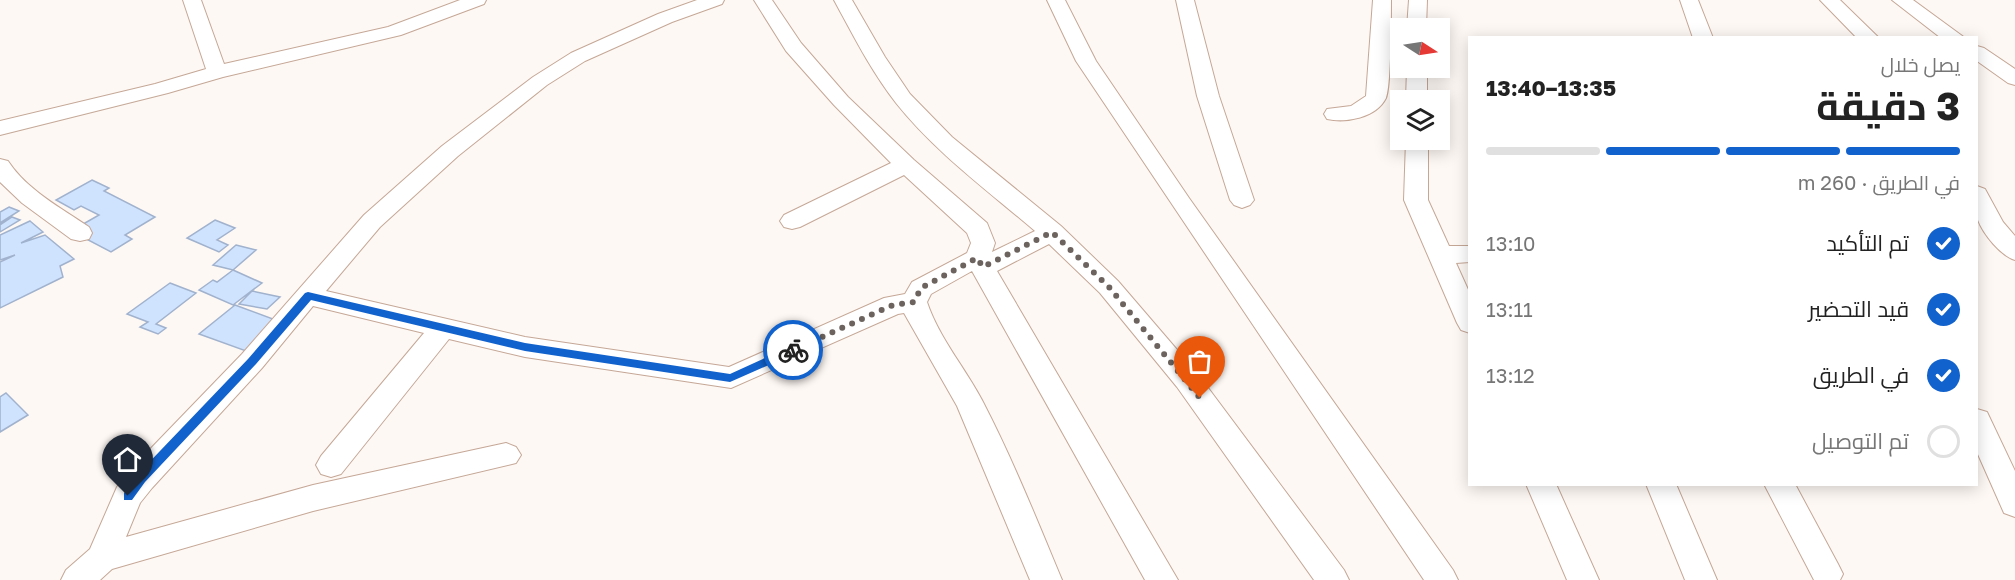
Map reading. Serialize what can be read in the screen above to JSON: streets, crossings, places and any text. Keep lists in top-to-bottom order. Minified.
{"north":"right","page":{"heading":["3 دقيقة","يصل خلال","13:35–13:40"],"bar":"في الطريق · 260 m","list":[["تم التأكيد","13:10"],["قيد التحضير","13:11"],["في الطريق","13:12"],"تم التوصيل"]}}
